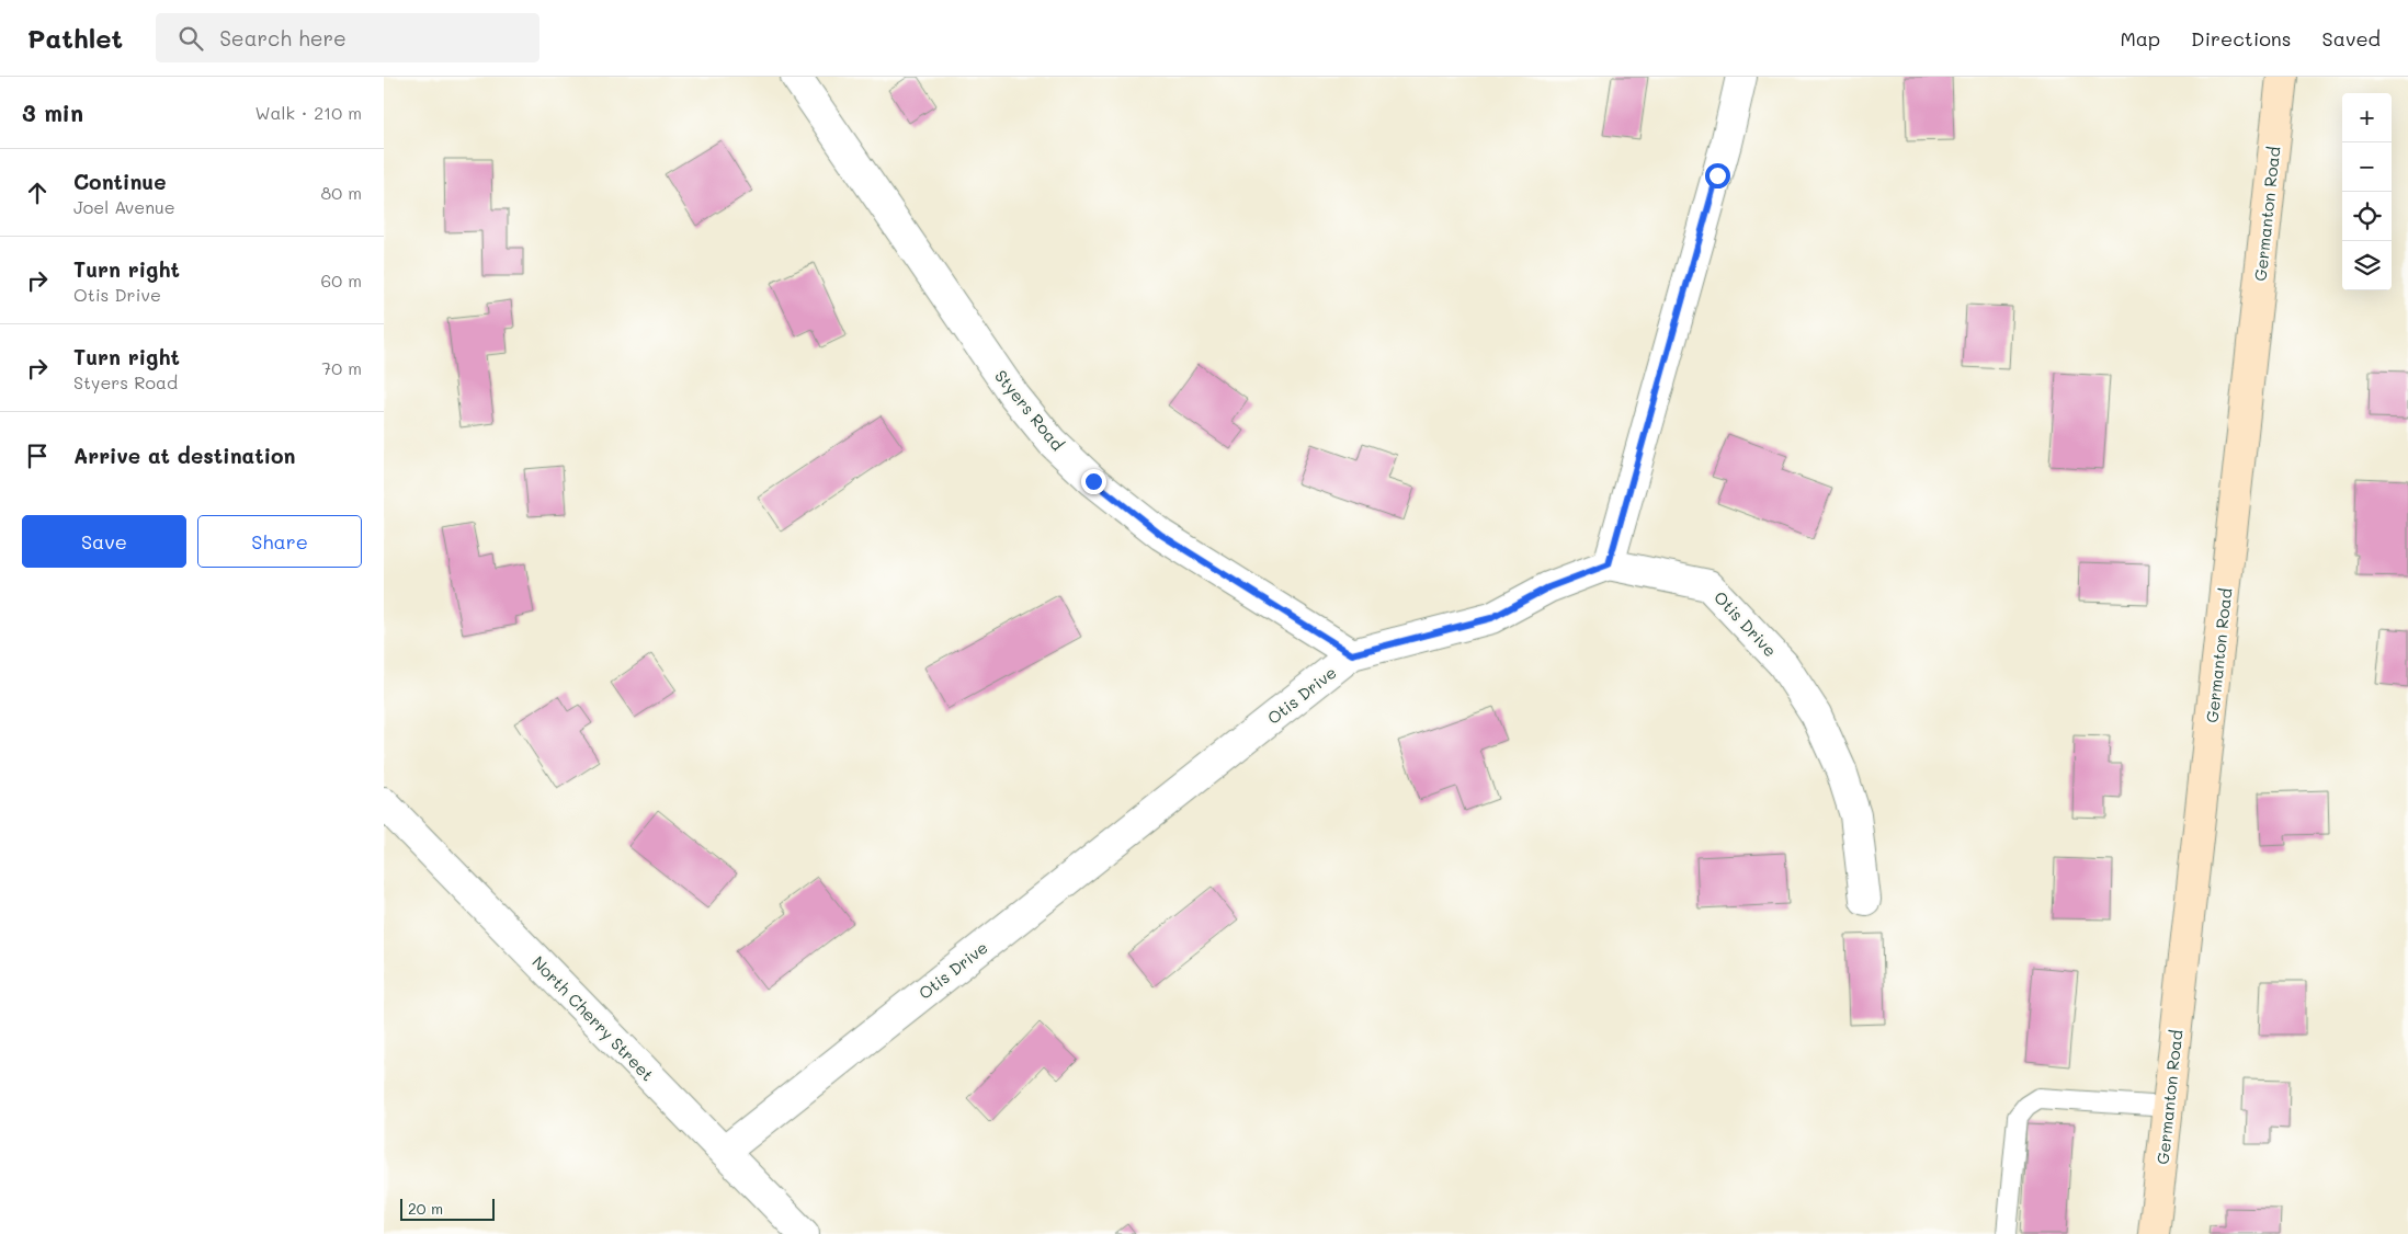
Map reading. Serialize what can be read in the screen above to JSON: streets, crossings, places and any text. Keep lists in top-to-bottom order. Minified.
{"streets":{"main road":["Germanton Road"],"street":["Styers Road","Otis Drive","North Cherry Street"]},"crossings":[["Styers Road","Otis Drive"],["Otis Drive","North Cherry Street"]],"scale_bar":"20 m","page":{"header":"Pathlet","search":"Search here","nav":["Map","Directions","Saved"],"heading":["3 min","Walk · 210 m"],"map_buttons":["+","−"],"list":[["Continue","Joel Avenue","80 m"],["Turn right","Otis Drive","60 m"],["Turn right","Styers Road","70 m"],"Arrive at destination"],"buttons":["Save","Share"],"scale":"20 m"}}
